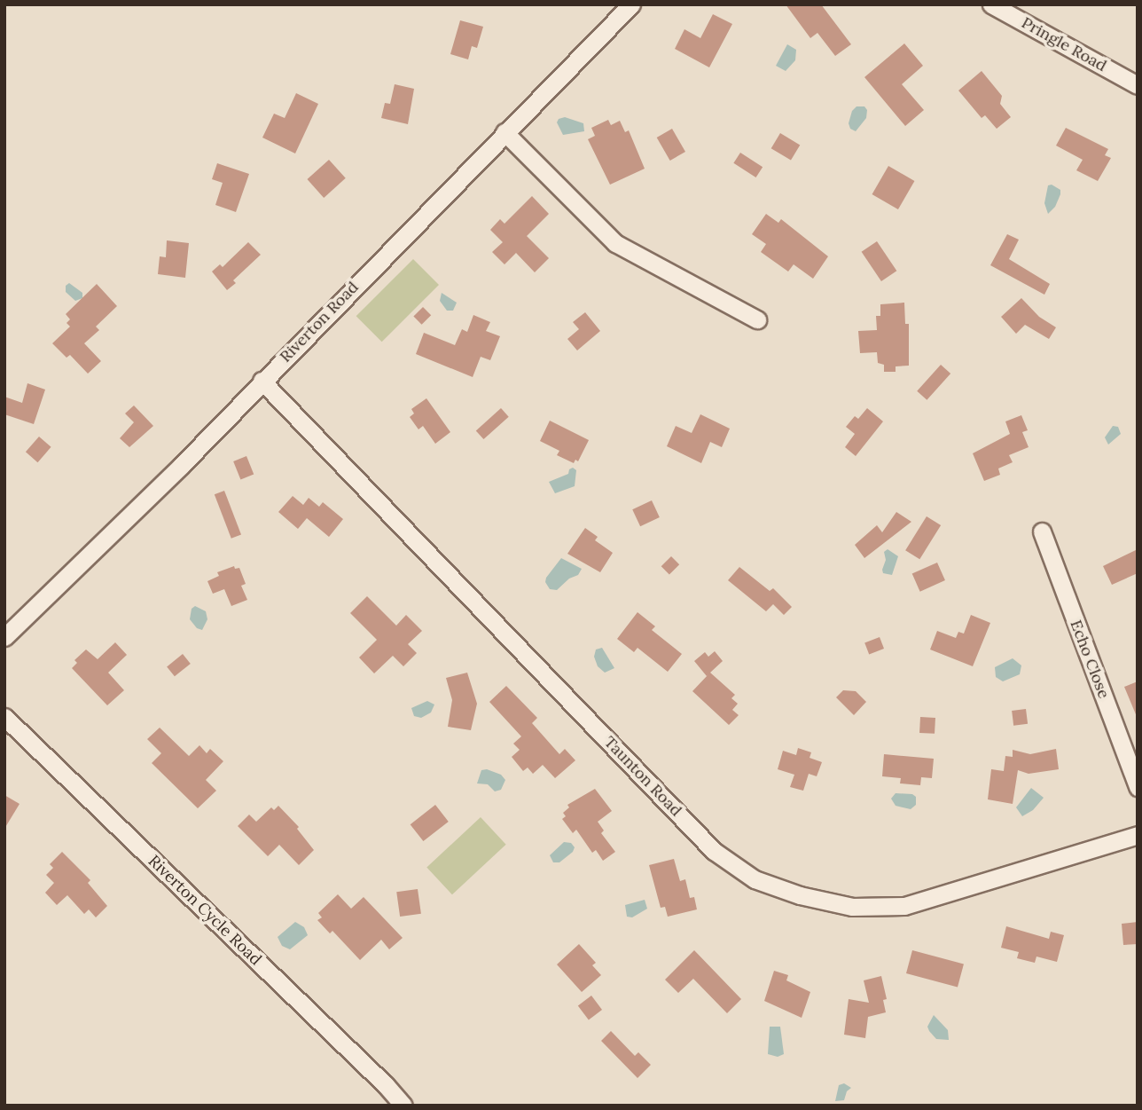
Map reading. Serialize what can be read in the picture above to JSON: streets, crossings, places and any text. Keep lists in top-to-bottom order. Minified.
{"streets":{"street":["Pringle Road","Riverton Road","Echo Close","Taunton Road","Riverton Cycle Road"]},"crossings":[["Riverton Road","Taunton Road"]]}
